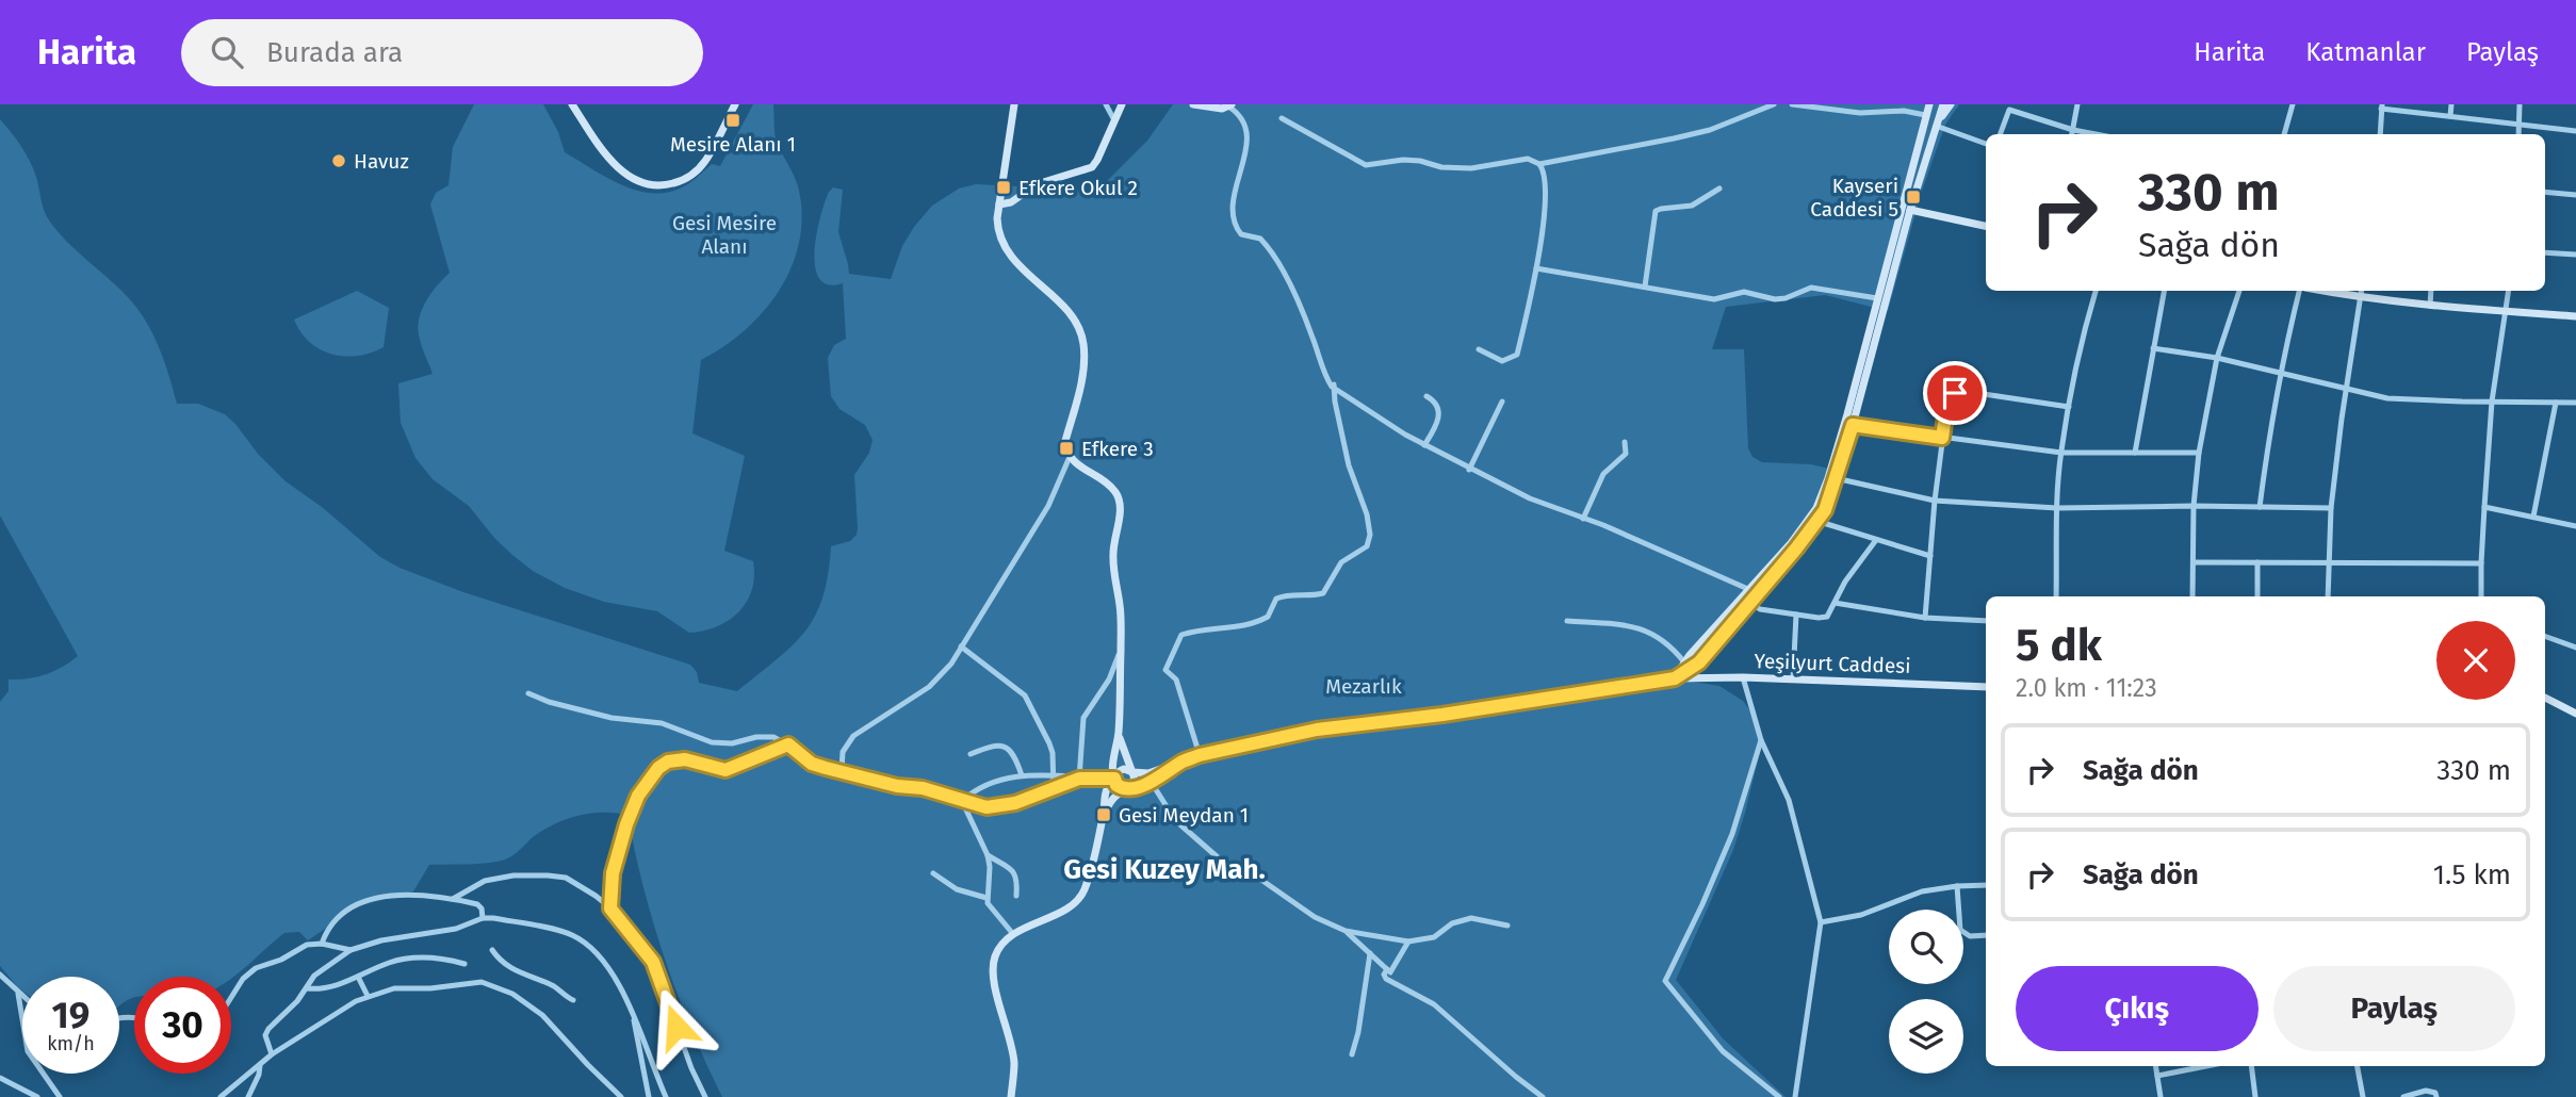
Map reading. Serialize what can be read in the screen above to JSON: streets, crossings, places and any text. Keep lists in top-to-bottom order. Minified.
{"streets":{"street":["Yeşilyurt Caddesi"]},"districts":["Gesi Kuzey Mah."],"parks":["Gesi Mesire Alanı","Mezarlık"],"places":{"transit":["Mesire Alanı 1","Efkere Okul 2","Kayseri Caddesi 5","Efkere 3","Gesi Meydan 1"],"other":["Havuz"]},"page":{"header":"Harita","search":"Burada ara","nav":["Harita","Katmanlar","Paylaş"],"turn":["330 m","Sağa dön"],"heading":["5 dk","2.0 km · 11:23"],"list":[{"name":"Sağa dön","value":"330 m"},{"name":"Sağa dön","value":"1.5 km"}],"buttons":["Çıkış","Paylaş"],"speed":"19 km/h","limit":"30"}}
